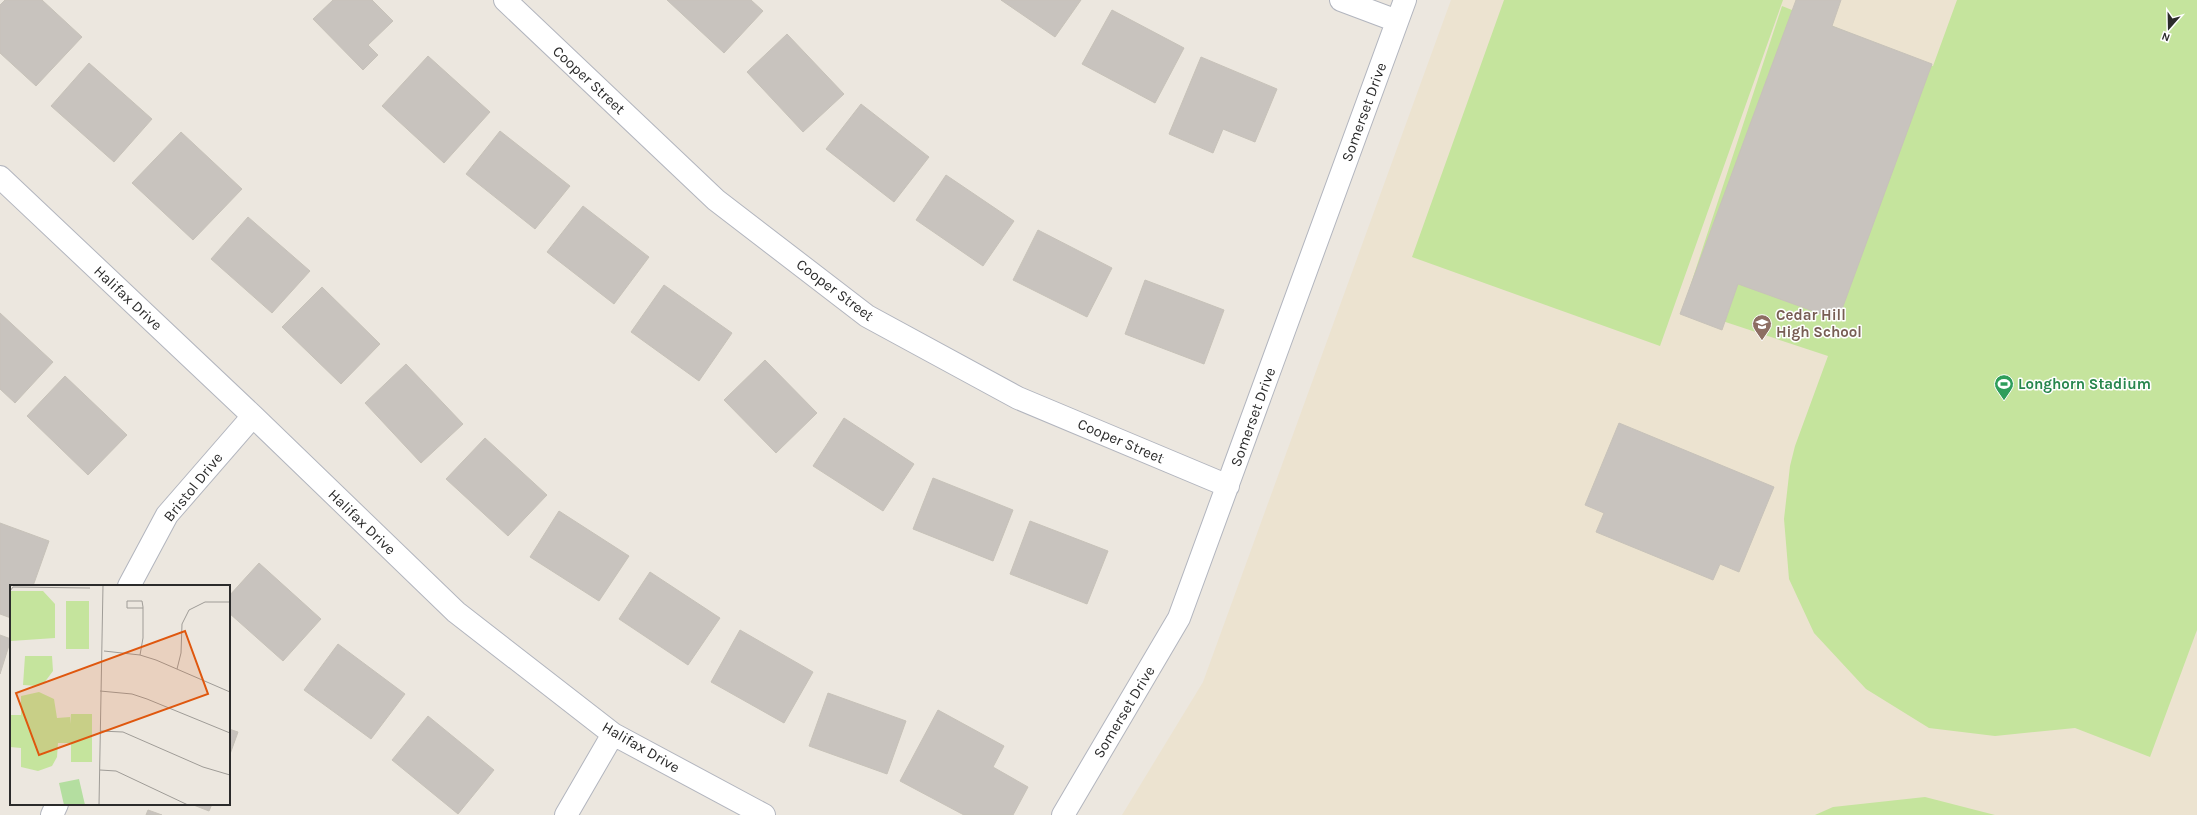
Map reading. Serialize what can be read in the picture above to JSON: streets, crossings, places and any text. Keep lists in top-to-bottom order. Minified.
{"streets":{"street":["Cooper Street","Somerset Drive","Halifax Drive","Bristol Drive"]},"crossings":[["Cooper Street","Somerset Drive"],["Halifax Drive","Bristol Drive"]],"places":{"school or university":["Cedar Hill High School"],"sports":["Longhorn Stadium"]},"north":"bottom"}
